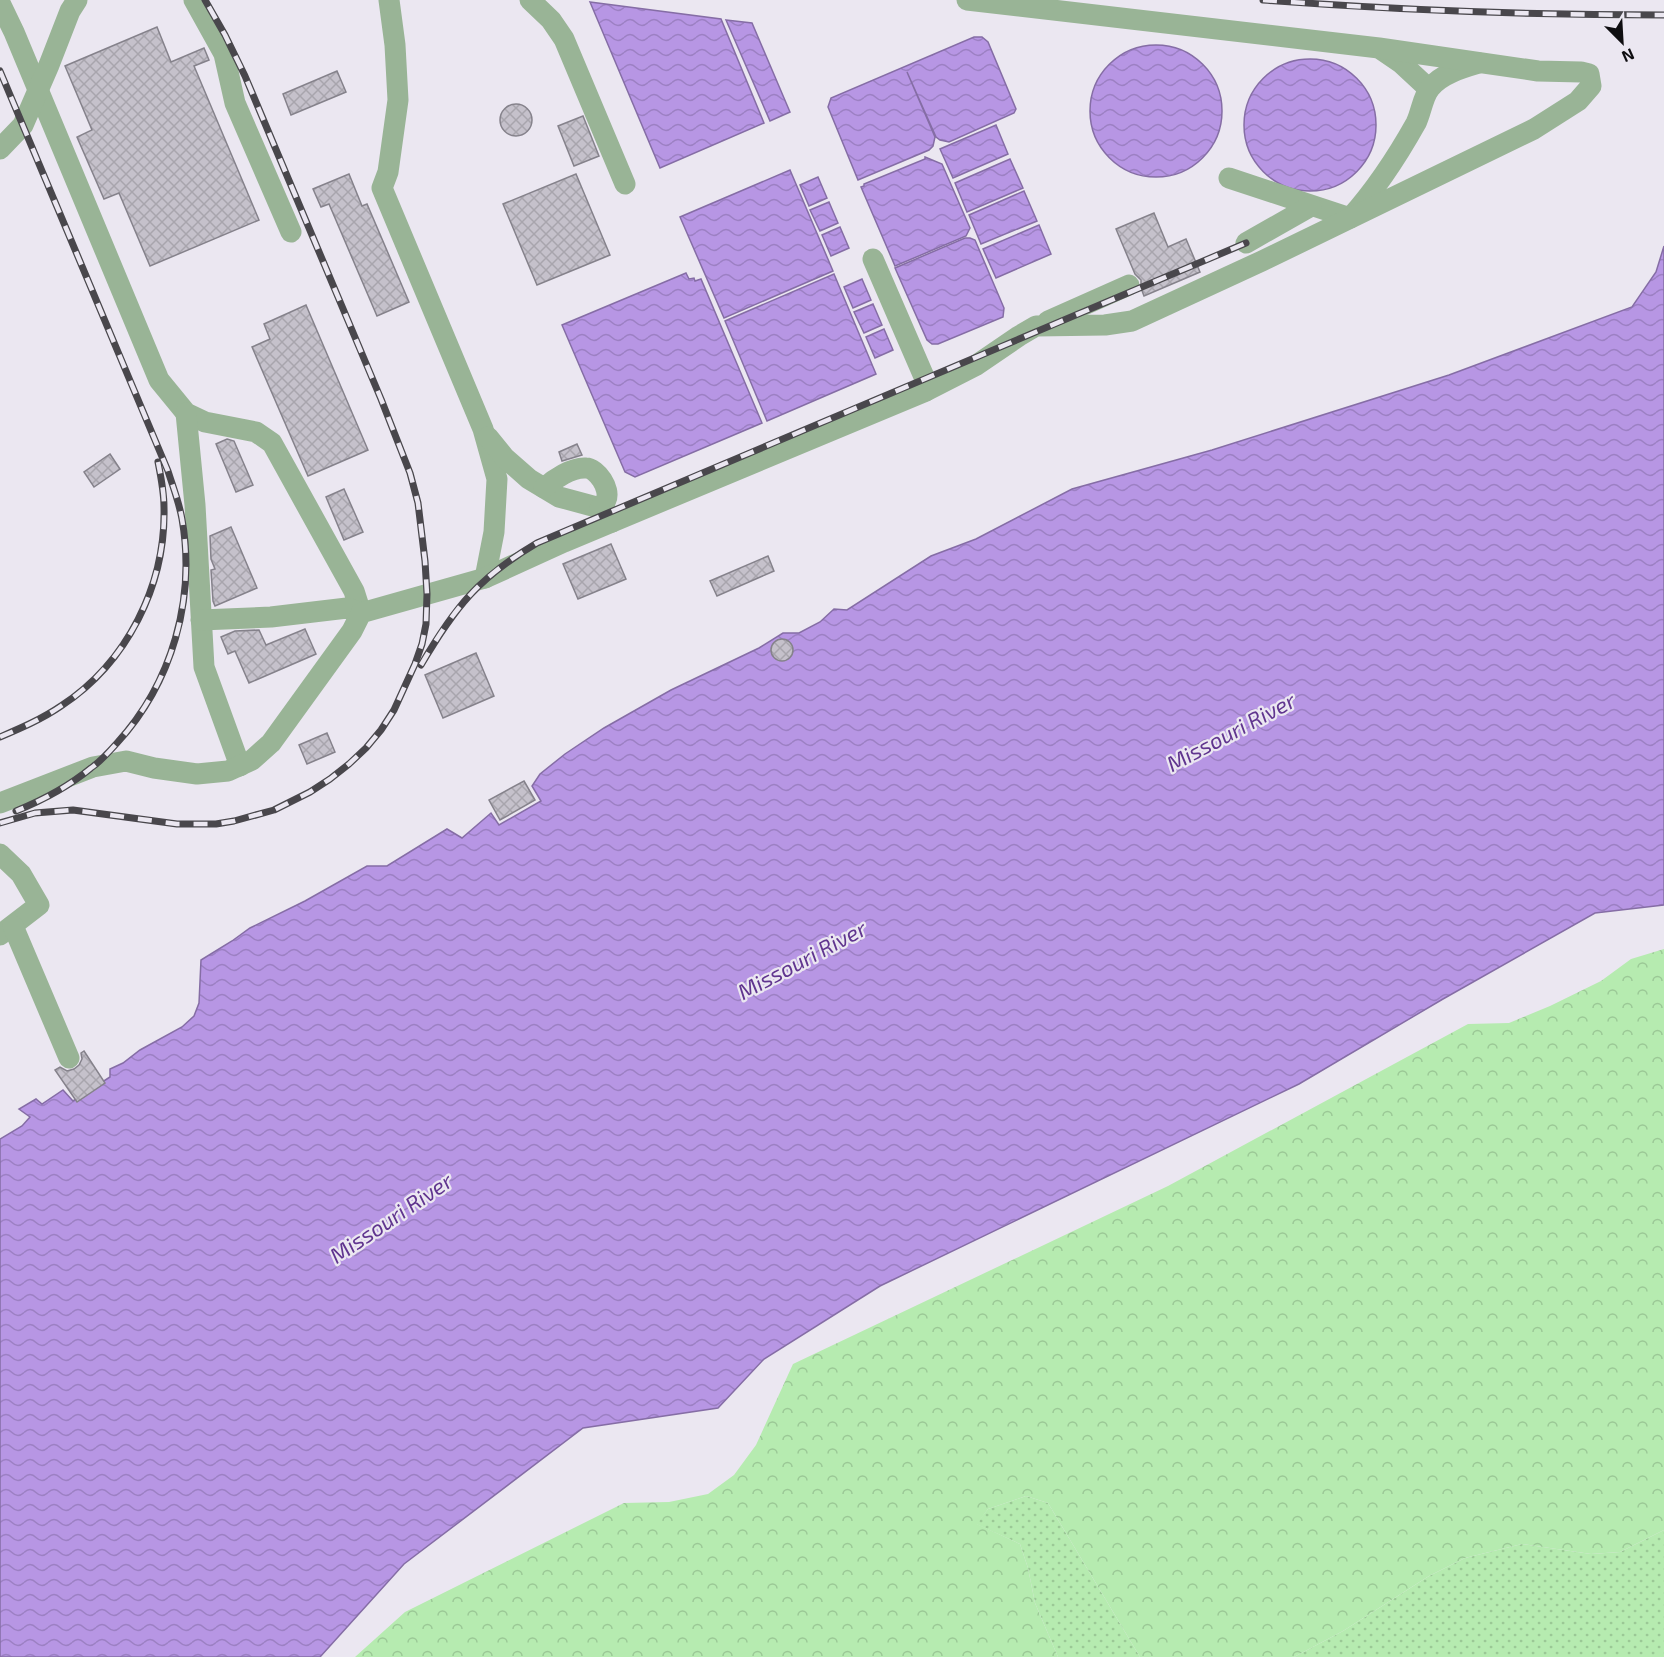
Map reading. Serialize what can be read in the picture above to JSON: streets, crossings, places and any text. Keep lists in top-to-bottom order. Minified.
{"water":["Missouri River"],"north":"bottom right"}
